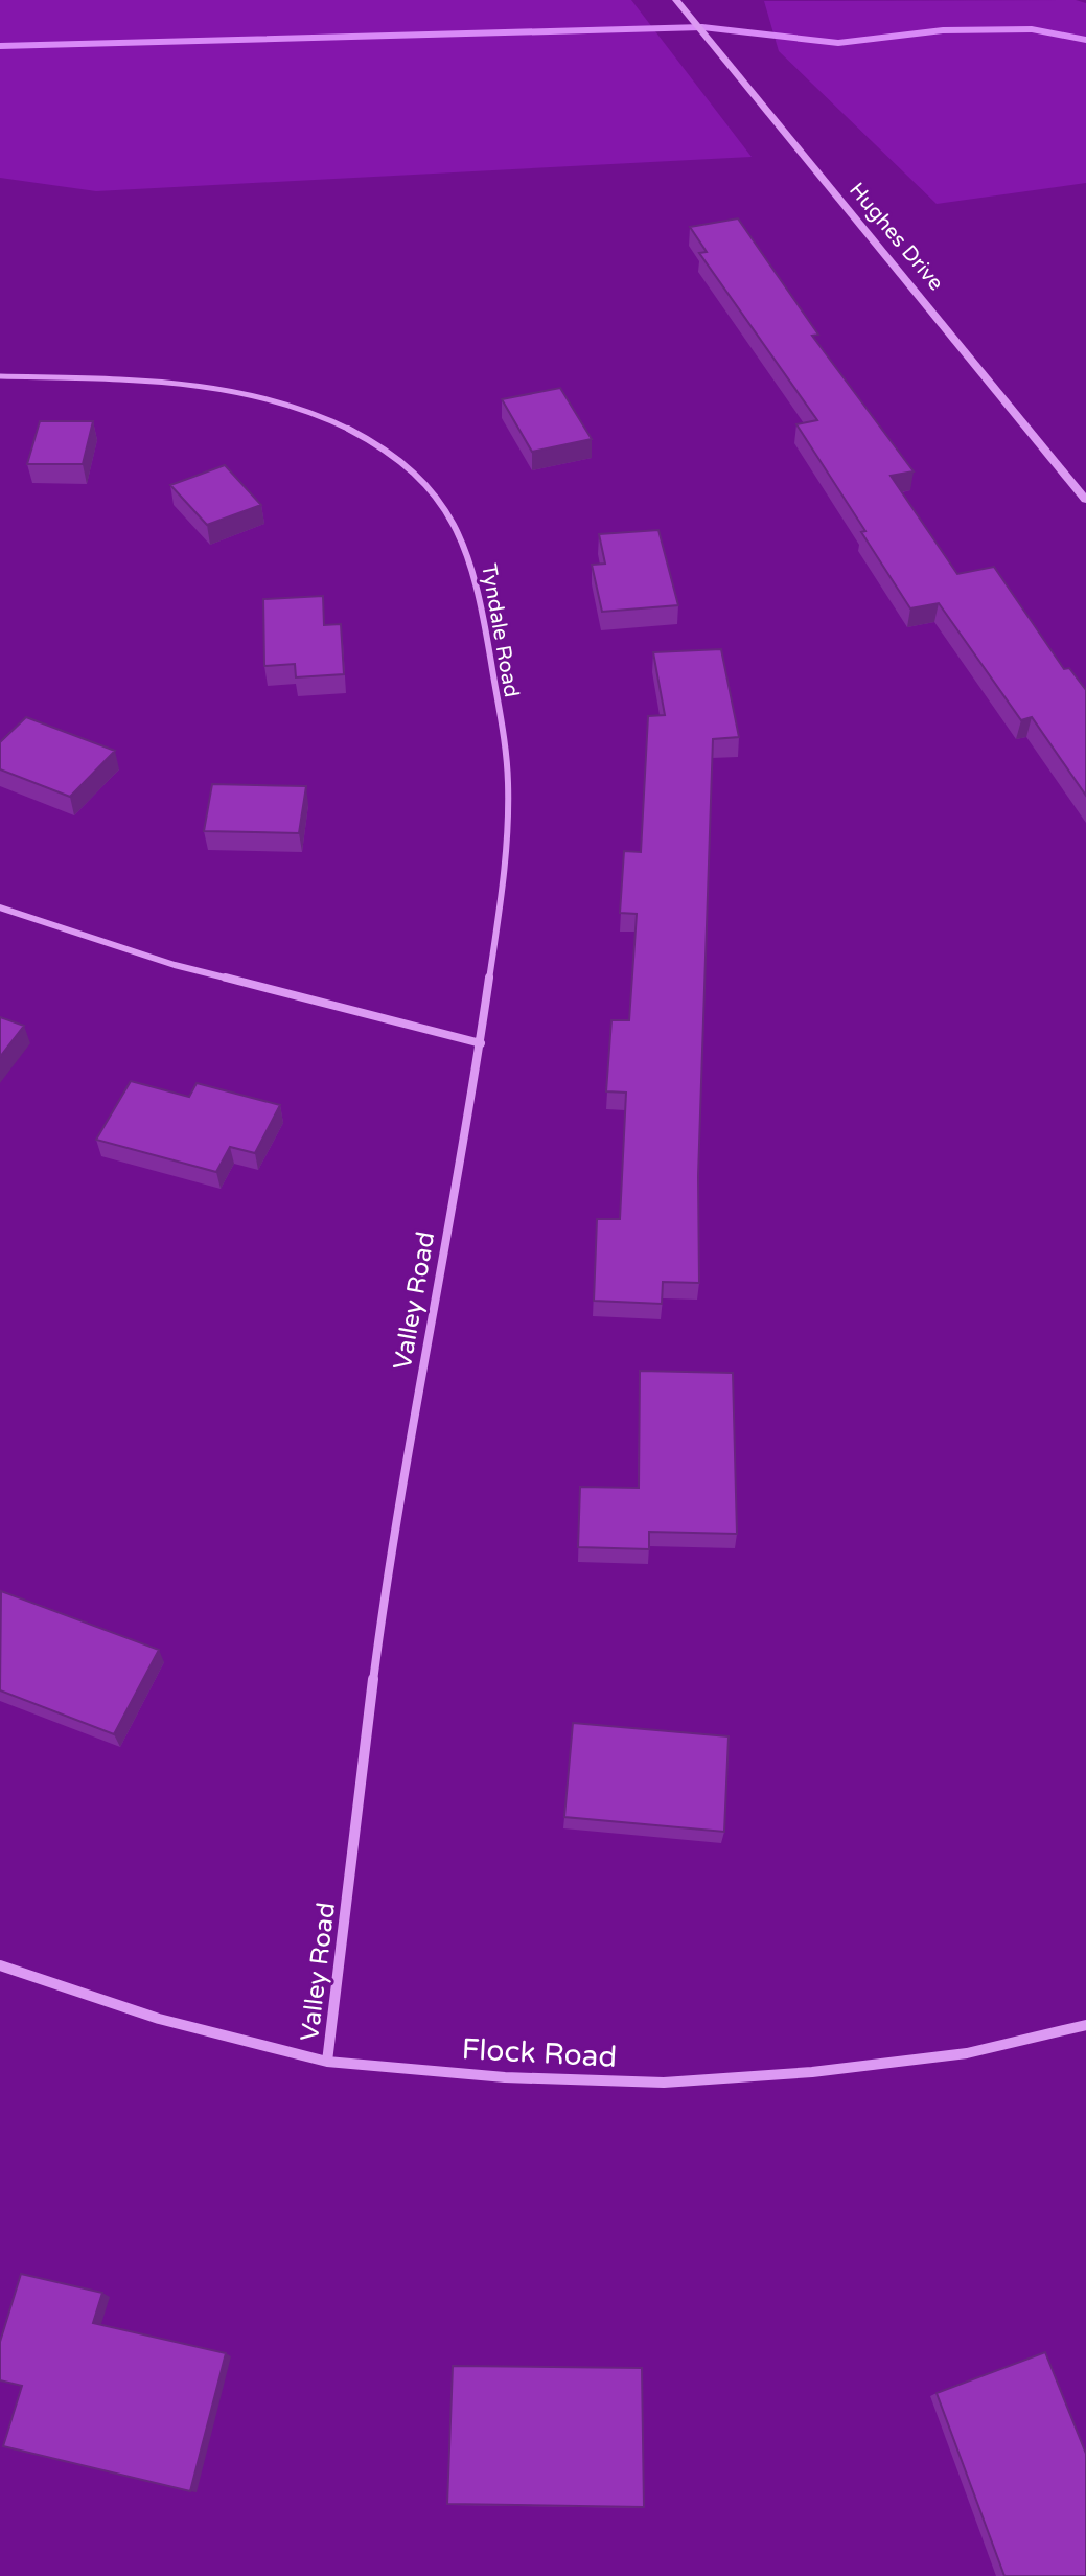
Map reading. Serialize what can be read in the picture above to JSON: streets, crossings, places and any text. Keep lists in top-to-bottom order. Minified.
{"streets":{"street":["Hughes Drive","Tyndale Road","Valley Road","Flock Road"]},"crossings":[["Tyndale Road","Valley Road"],["Valley Road","Flock Road"]]}
